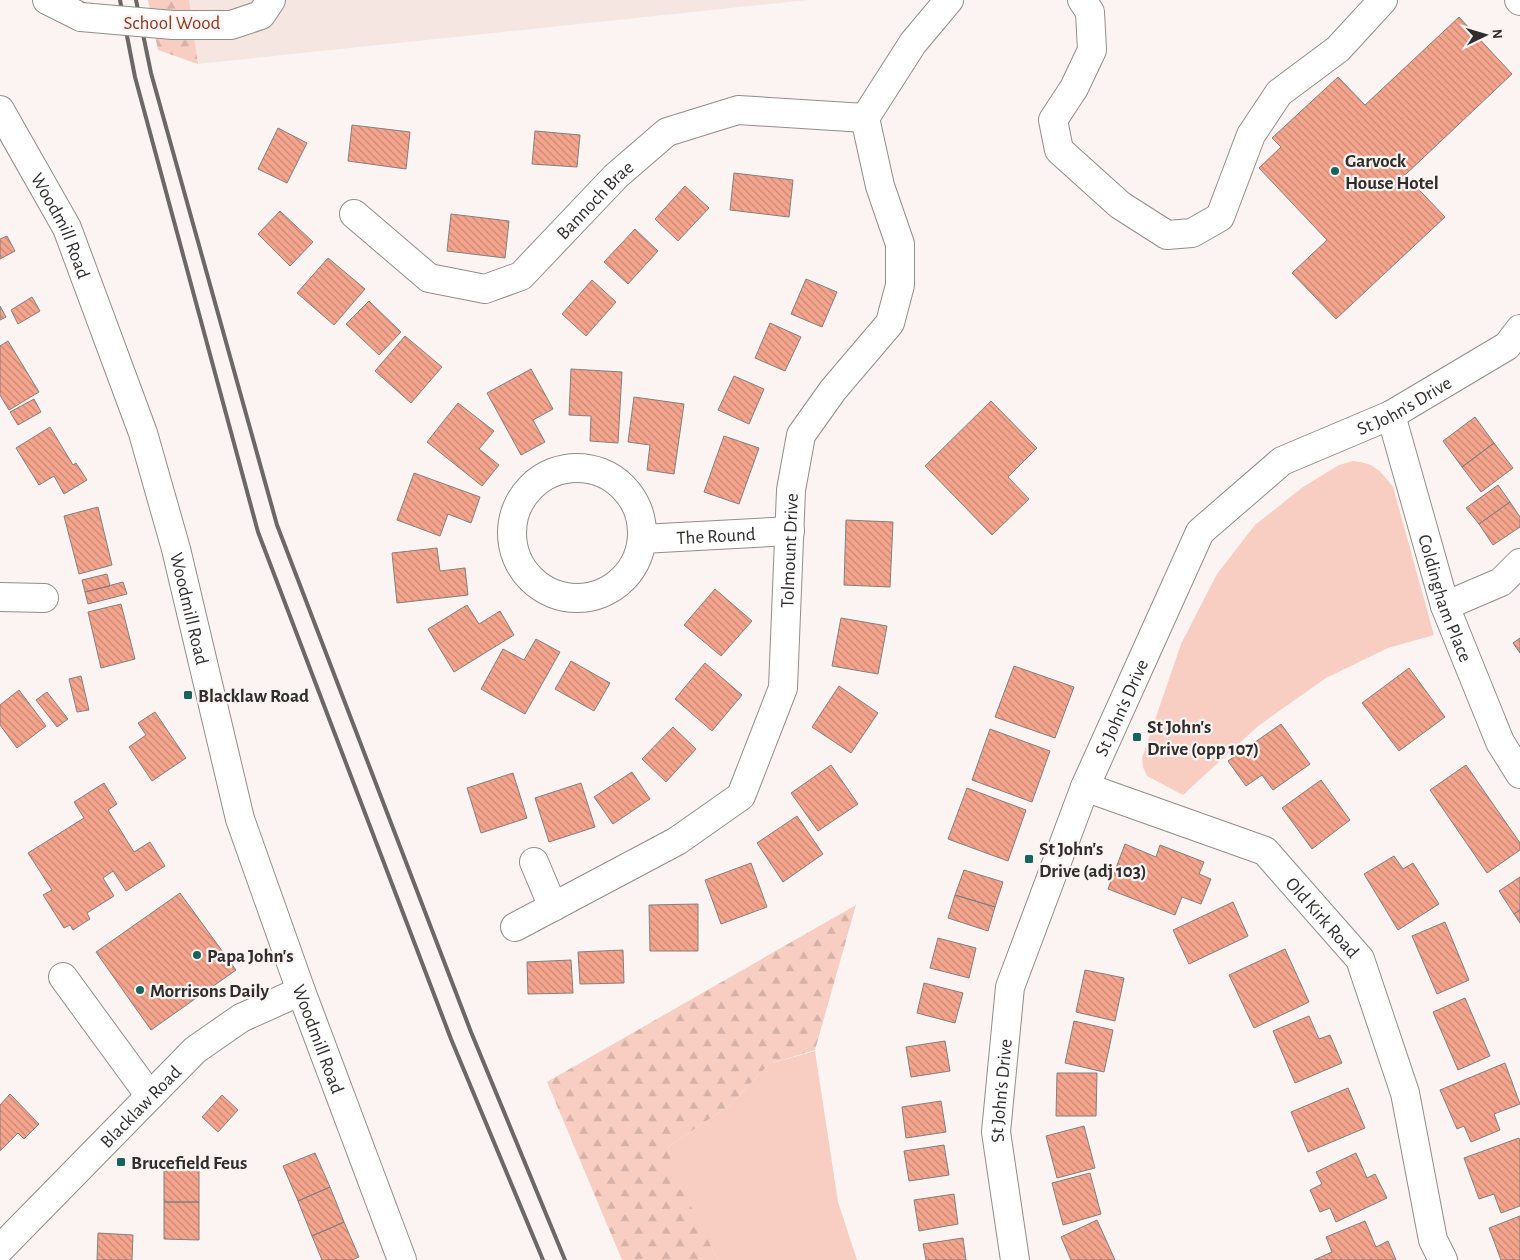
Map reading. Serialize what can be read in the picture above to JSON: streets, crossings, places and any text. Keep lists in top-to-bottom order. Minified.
{"streets":{"street":["Bannoch Brae","Woodmill Road","St John's Drive","The Round","Tolmount Drive","Coldingham Place","Old Kirk Road","Blacklaw Road"]},"crossings":[["Bannoch Brae","Tolmount Drive"],["Woodmill Road","Blacklaw Road"],["St John's Drive","Coldingham Place"],["St John's Drive","Old Kirk Road"],["The Round","Tolmount Drive"]],"parks":["School Wood"],"places":{"other":["Garvock House Hotel","Papa John's","Morrisons Daily"],"transit":["Blacklaw Road","St John's Drive (opp 107)","St John's Drive (adj 103)","Brucefield Feus"]},"north":"right"}
